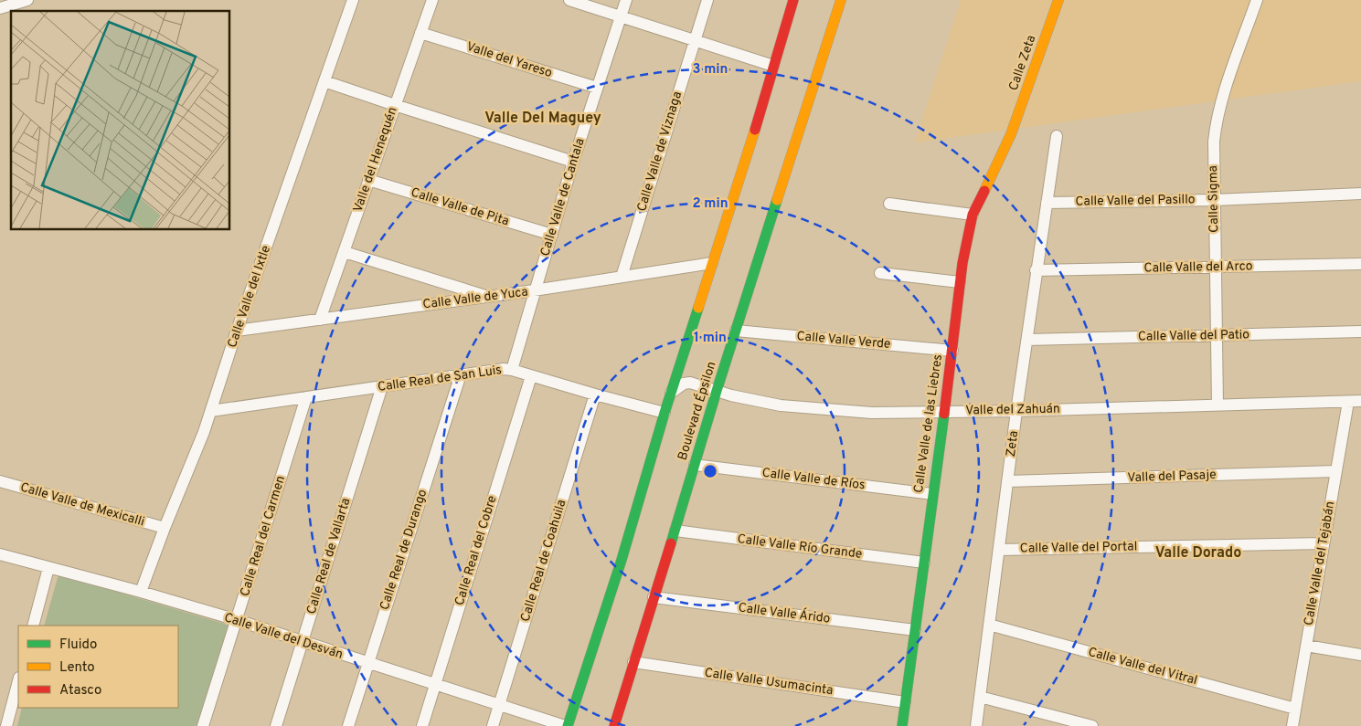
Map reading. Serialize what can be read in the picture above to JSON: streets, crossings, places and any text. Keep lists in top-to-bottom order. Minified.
{"streets":{"street":["Valle del Yareso","Calle Zeta","Calle Valle de Viznaga","Valle del Henequén","Calle Valle de Cantala","Calle Sigma","Calle Valle del Pasillo","Calle Valle de Pita","Calle Valle del Arco","Calle Valle del Ixtle","Calle Valle de Yuca","Calle Valle del Patio","Calle Valle Verde","Calle Real de San Luis","Valle del Zahuán","Boulevard Épsilon","Calle Valle de las Liebres","Zeta","Valle del Pasaje","Calle Valle de Ríos","Calle Valle de Mexicalli","Calle Real del Carmen","Calle Valle Río Grande","Calle Valle del Portal","Calle Real de Durango","Calle Real del Cobre","Calle Real de Vallarta","Calle Real de Coahuila","Calle Valle del Tejabán","Calle Valle Árido","Calle Valle del Desván","Calle Valle del Vitral","Calle Valle Usumacinta"]},"crossings":[["Valle del Yareso","Valle del Henequén"],["Valle del Yareso","Calle Valle de Cantala"],["Calle Zeta","Calle Valle de las Liebres"],["Calle Valle de Viznaga","Calle Valle de Yuca"],["Valle del Henequén","Calle Valle de Pita"],["Valle del Henequén","Calle Valle de Yuca"],["Calle Valle de Cantala","Calle Valle de Pita"],["Calle Valle de Cantala","Calle Valle de Yuca"],["Calle Valle de Cantala","Calle Real de San Luis"],["Calle Sigma","Calle Valle del Pasillo"],["Calle Sigma","Calle Valle del Arco"],["Calle Sigma","Calle Valle del Patio"],["Calle Sigma","Valle del Zahuán"],["Calle Valle del Pasillo","Zeta"],["Calle Valle del Arco","Zeta"],["Calle Valle del Ixtle","Calle Valle de Yuca"],["Calle Valle del Ixtle","Calle Real de San Luis"],["Calle Valle del Ixtle","Calle Valle de Mexicalli"],["Calle Valle del Ixtle","Calle Valle del Desván"],["Calle Valle del Patio","Zeta"],["Calle Valle Verde","Boulevard Épsilon"],["Calle Valle Verde","Calle Valle de las Liebres"],["Calle Real de San Luis","Calle Real del Carmen"],["Calle Real de San Luis","Calle Real de Durango"],["Calle Real de San Luis","Calle Real del Cobre"],["Calle Real de San Luis","Calle Real de Vallarta"],["Calle Real de San Luis","Calle Real de Coahuila"],["Valle del Zahuán","Boulevard Épsilon"],["Valle del Zahuán","Calle Valle de las Liebres"],["Valle del Zahuán","Zeta"],["Valle del Zahuán","Calle Valle del Tejabán"],["Boulevard Épsilon","Calle Valle de Ríos"],["Boulevard Épsilon","Calle Valle Río Grande"],["Boulevard Épsilon","Calle Valle Árido"],["Boulevard Épsilon","Calle Valle Usumacinta"],["Calle Valle de las Liebres","Calle Valle de Ríos"],["Calle Valle de las Liebres","Calle Valle Río Grande"],["Calle Valle de las Liebres","Calle Valle Árido"],["Calle Valle de las Liebres","Calle Valle Usumacinta"],["Zeta","Valle del Pasaje"],["Zeta","Calle Valle del Portal"],["Zeta","Calle Valle del Vitral"],["Valle del Pasaje","Calle Valle del Tejabán"],["Calle Real del Carmen","Calle Valle del Desván"],["Calle Valle del Portal","Calle Valle del Tejabán"],["Calle Real de Durango","Calle Valle del Desván"],["Calle Real del Cobre","Calle Valle del Desván"],["Calle Real de Vallarta","Calle Valle del Desván"],["Calle Real de Coahuila","Calle Valle del Desván"],["Calle Valle del Tejabán","Calle Valle del Vitral"]],"districts":["Valle Del Maguey","Valle Dorado"],"legend":["Fluido","Lento","Atasco"],"rings":["3 min","2 min","1 min"]}
